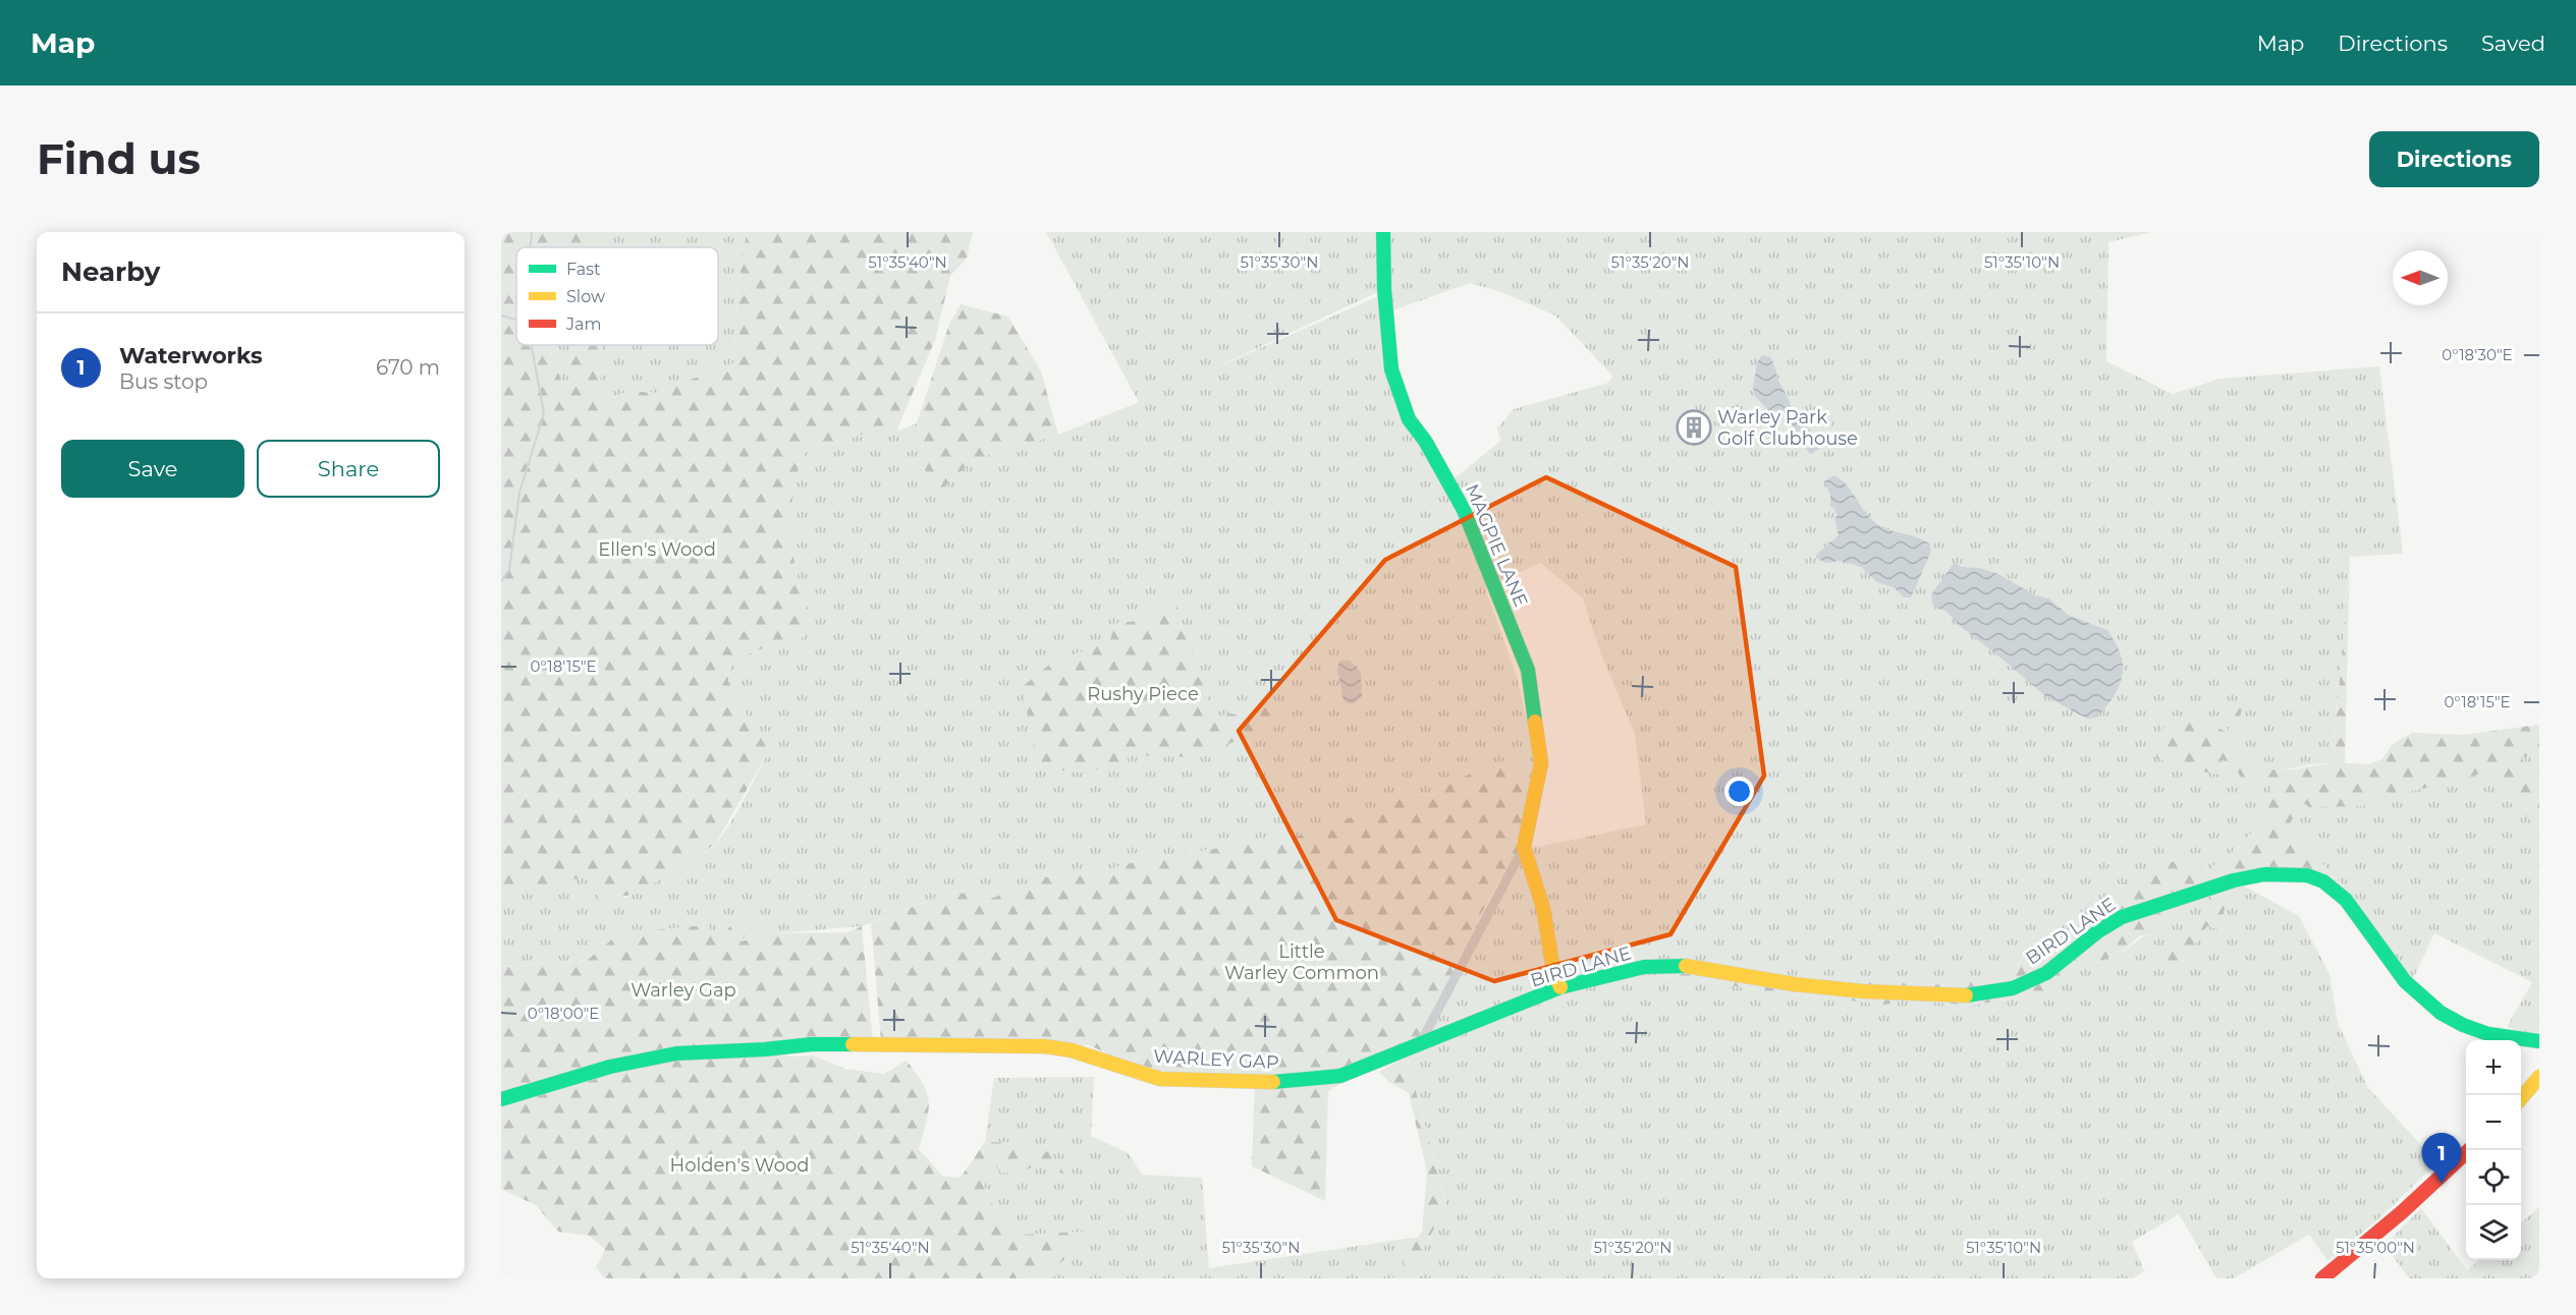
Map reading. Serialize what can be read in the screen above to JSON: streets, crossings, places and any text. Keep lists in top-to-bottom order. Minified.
{"streets":{"street":["MAGPIE LANE","BIRD LANE","WARLEY GAP"]},"crossings":[["MAGPIE LANE","BIRD LANE"],["MAGPIE LANE","WARLEY GAP"],["BIRD LANE","WARLEY GAP"]],"parks":["Ellen's Wood","Rushy Piece","Little Warley Common","Warley Gap","Holden's Wood"],"places":{"building":["Warley Park Golf Clubhouse"]},"legend":["Fast","Slow","Jam"],"north":"left","page":{"header":"Map","nav":["Map","Directions","Saved"],"buttons":["Directions",["Save","Share"]],"title":"Find us","heading":"Nearby","list":[{"mark":"1","name":"Waterworks","note":"Bus stop","value":"670 m"}],"map_buttons":["+","−"],"pins":"1"},"coordinates":["51°35'40\"N","51°35'30\"N","51°35'20\"N","51°35'10\"N","0°18'30\"E","0°18'15\"E","0°18'00\"E","51°35'00\"N"]}
